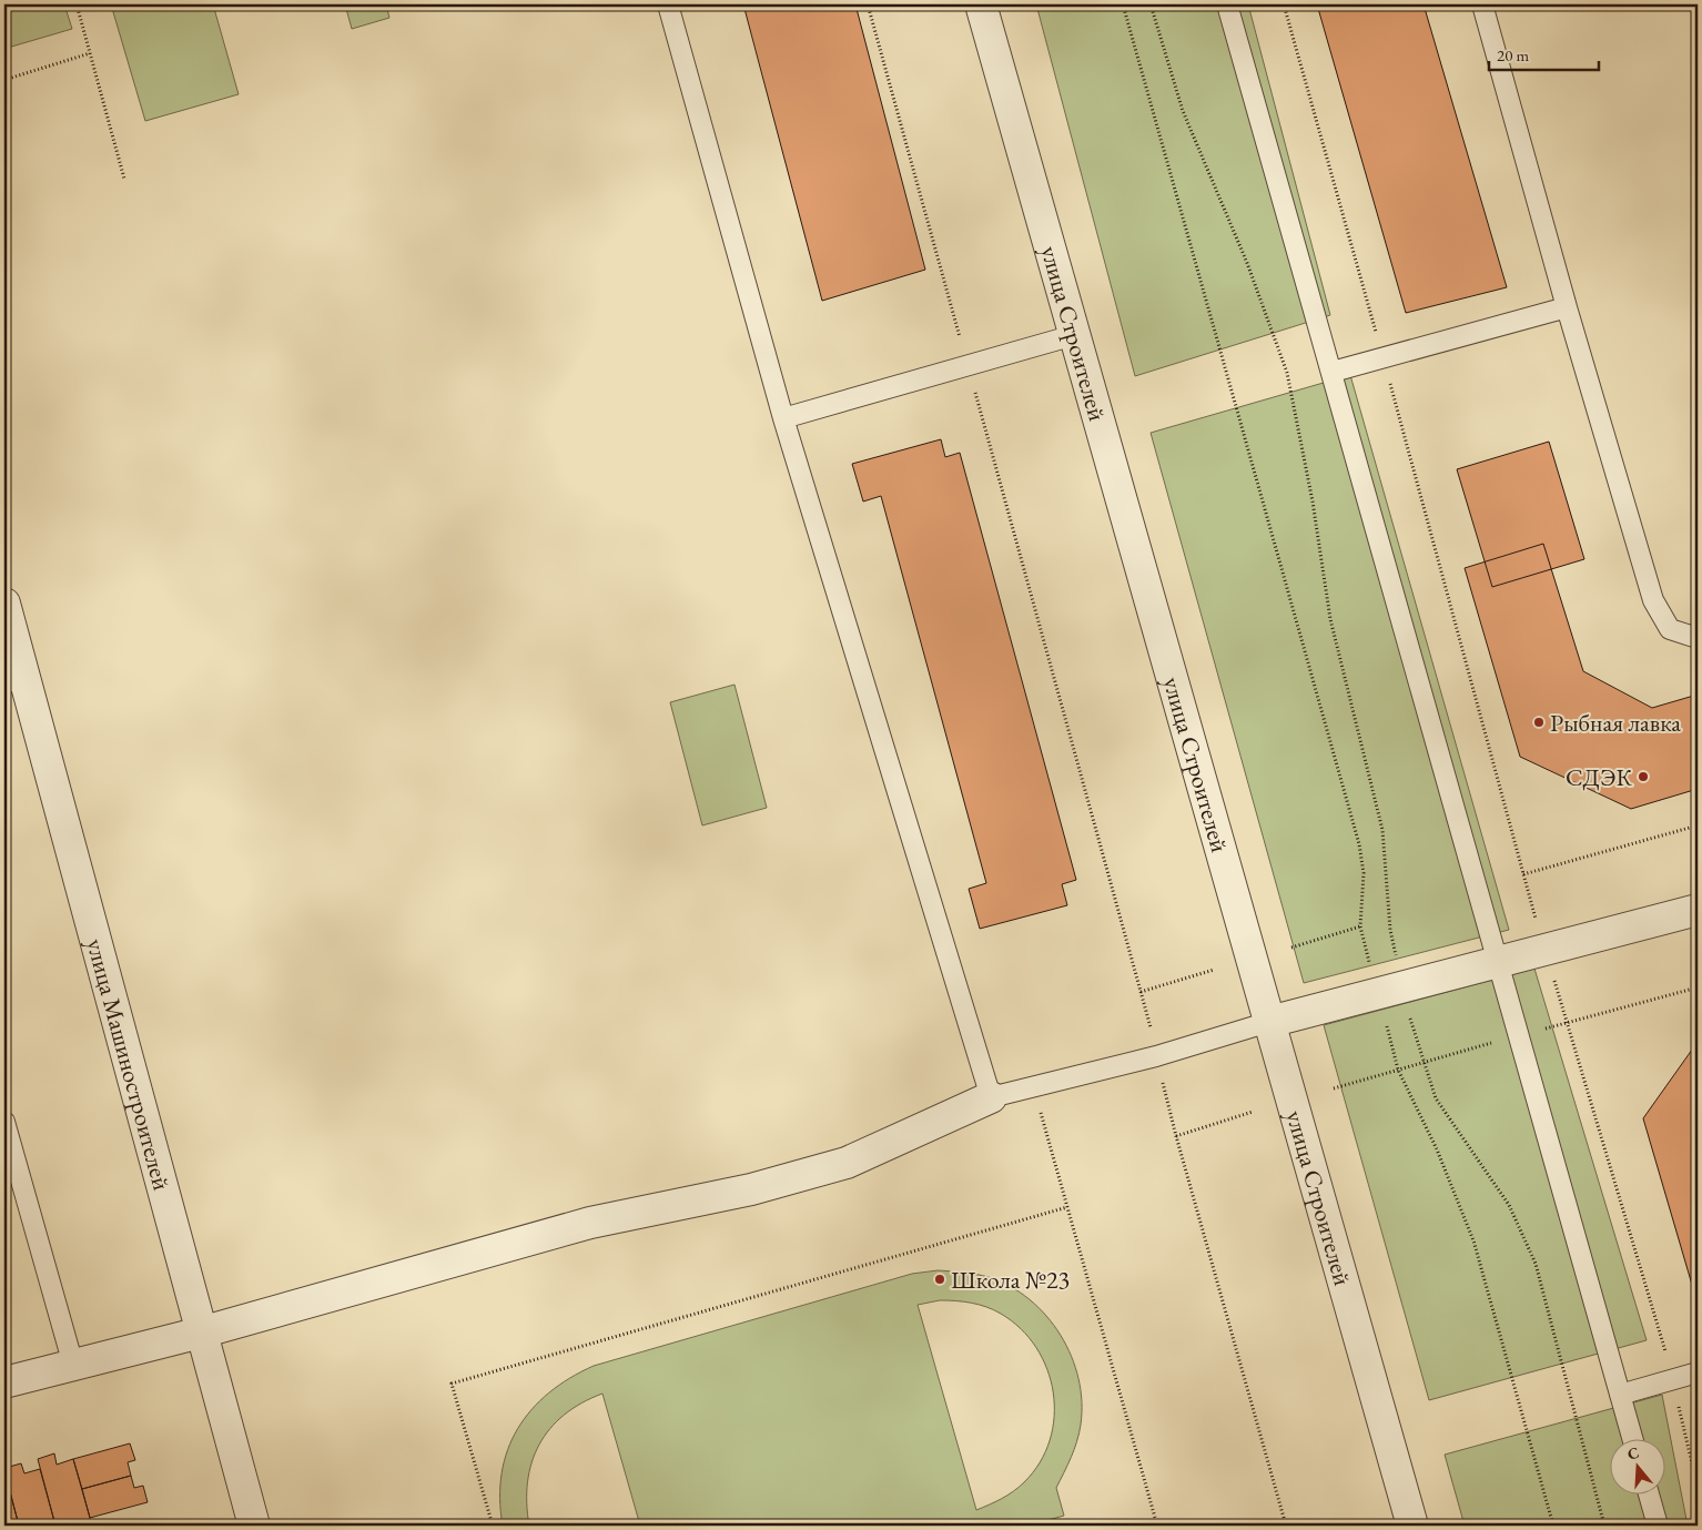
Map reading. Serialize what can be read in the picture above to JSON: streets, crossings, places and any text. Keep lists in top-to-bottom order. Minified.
{"streets":{"street":["улица Строителей","улица Машиностроителей"]},"places":["Рыбная лавка","СДЭК","Школа №23"],"scale_bar":"20 m","north":"top"}
